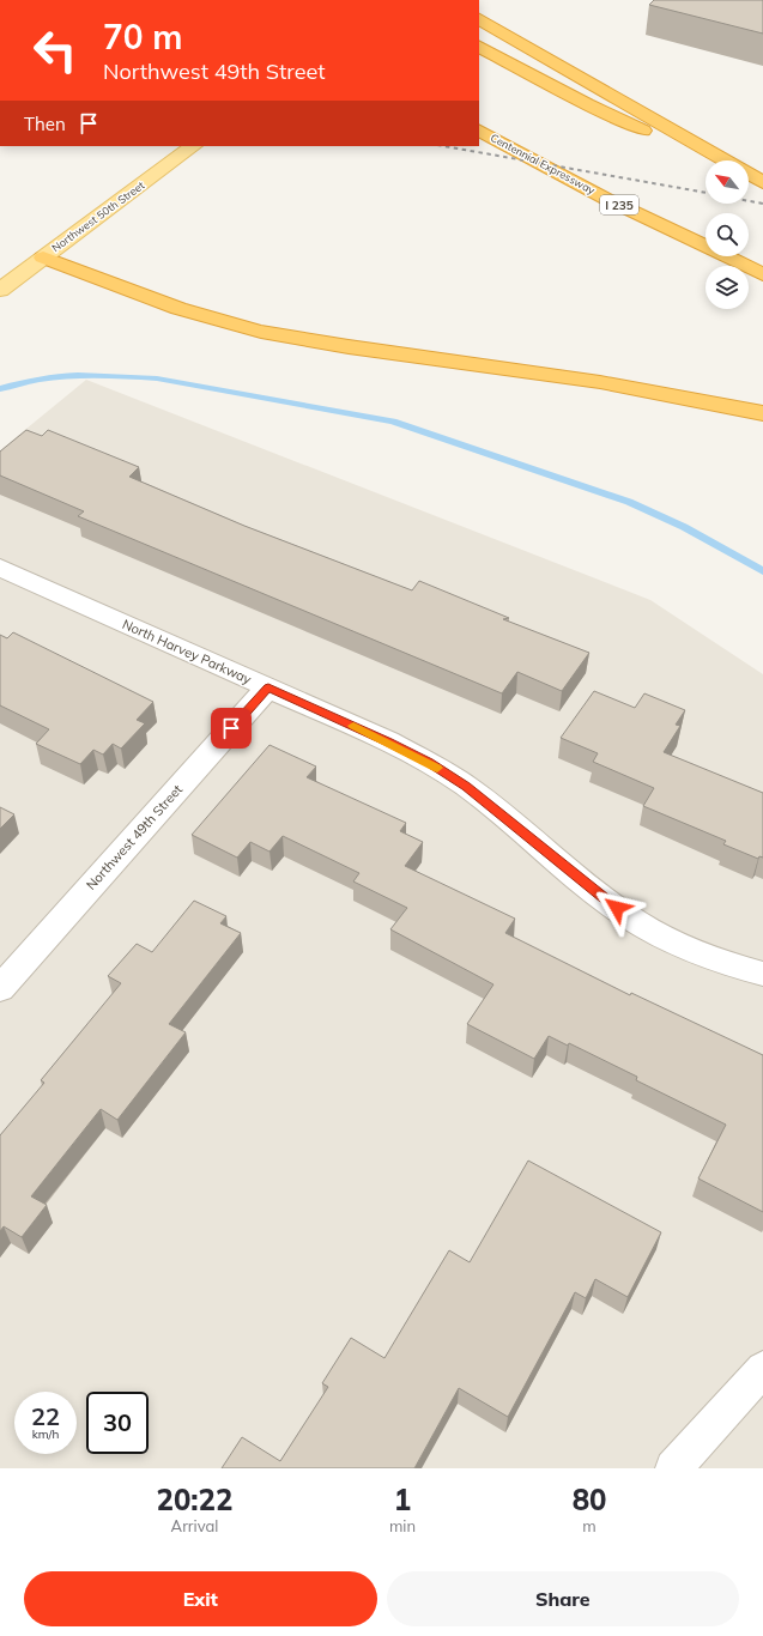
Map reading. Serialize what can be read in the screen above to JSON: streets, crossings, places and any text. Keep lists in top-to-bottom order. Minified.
{"streets":{"highway":["Centennial Expressway","I 235"],"main road":["Northwest 50th Street"],"street":["North Harvey Parkway","Northwest 49th Street"]},"crossings":[["North Harvey Parkway","Northwest 49th Street"]],"north":"top left","page":{"turn":["70 m","Northwest 49th Street"],"then":"Then","speed":"22 km/h","limit":"30","eta":["20:22","Arrival","1","min","80","m"],"buttons":["Exit","Share"]}}
